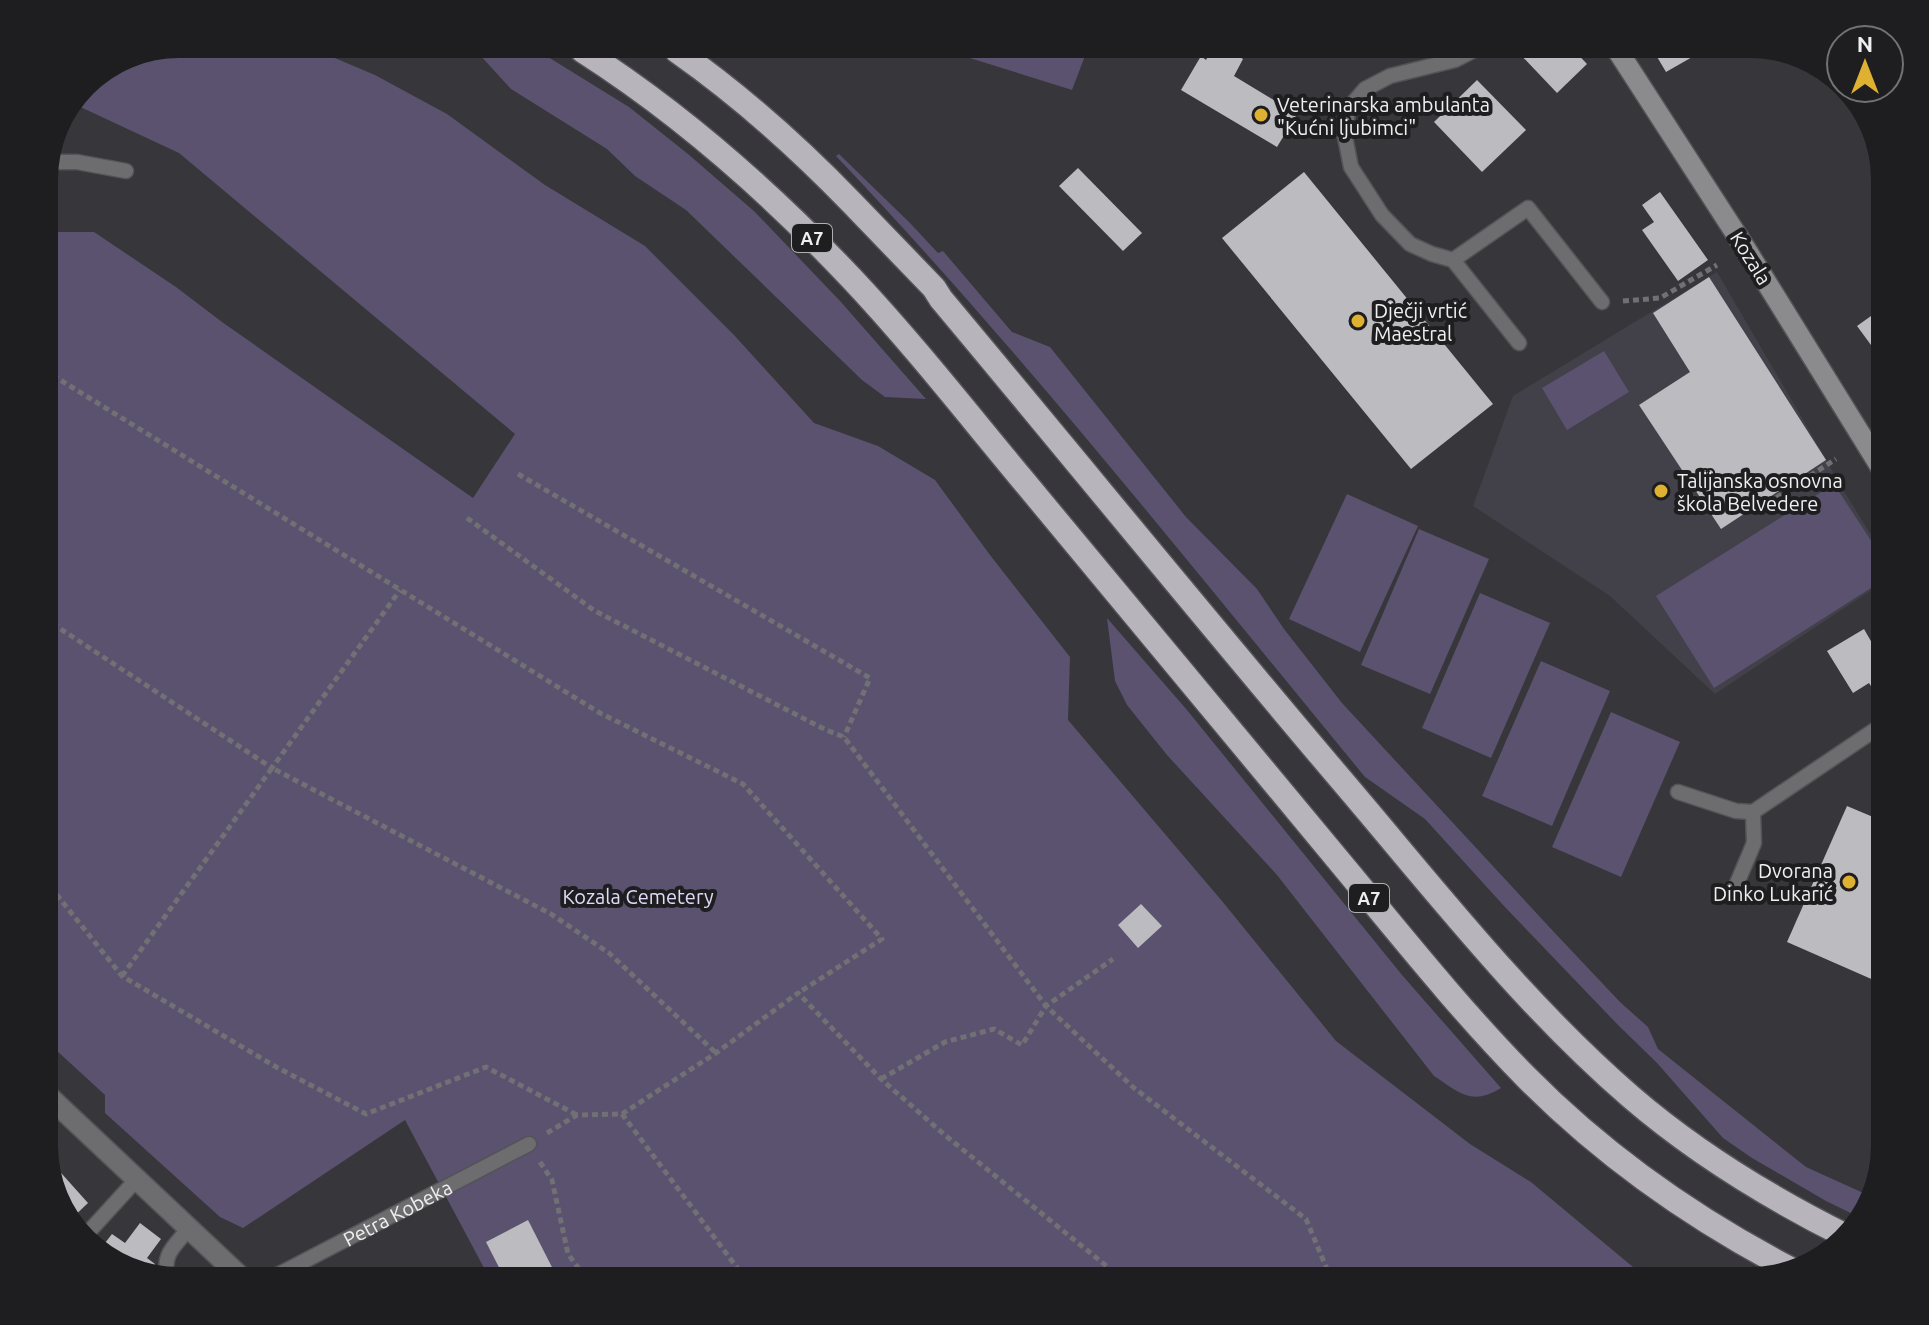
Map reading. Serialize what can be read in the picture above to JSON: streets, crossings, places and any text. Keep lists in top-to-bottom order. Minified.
{"streets":{"highway":["A7"],"main road":["Kozala"],"lane":["Petra Kobeka"]},"parks":["Kozala Cemetery"],"places":["Veterinarska ambulanta \"Kućni ljubimci\"","Dječji vrtić Maestral","Talijanska osnovna škola Belvedere","Dvorana Dinko Lukarić"],"north":"top"}
